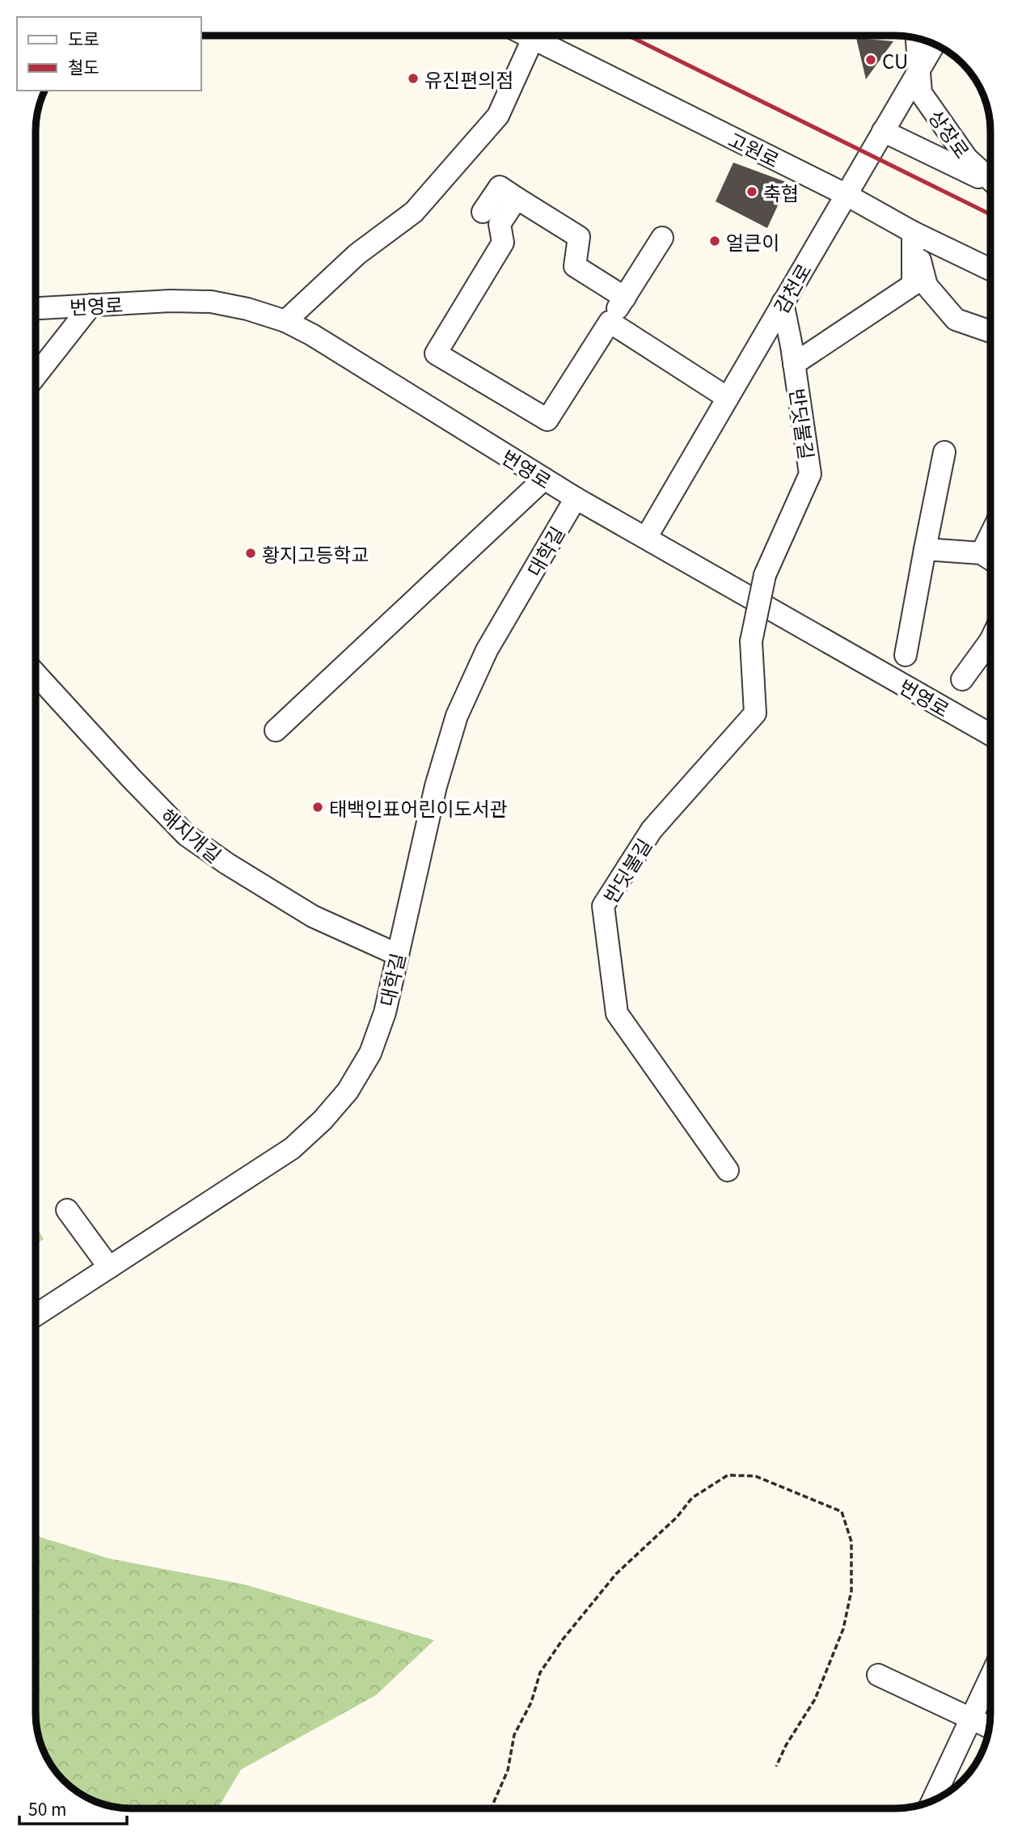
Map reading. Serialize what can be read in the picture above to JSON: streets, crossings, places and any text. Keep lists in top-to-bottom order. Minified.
{"streets":{"street":["상장로","고원로","감천로","번영로","반딧불길","대학길","해지개길"]},"crossings":[["상장로","감천로"],["고원로","감천로"],["고원로","반딧불길"],["감천로","번영로"],["감천로","반딧불길"],["번영로","대학길"],["대학길","해지개길"]],"places":["CU","유진편의점","축협","얼큰이","황지고등학교","태백인표어린이도서관"],"legend":["도로","철도"],"scale_bar":"50 m"}
